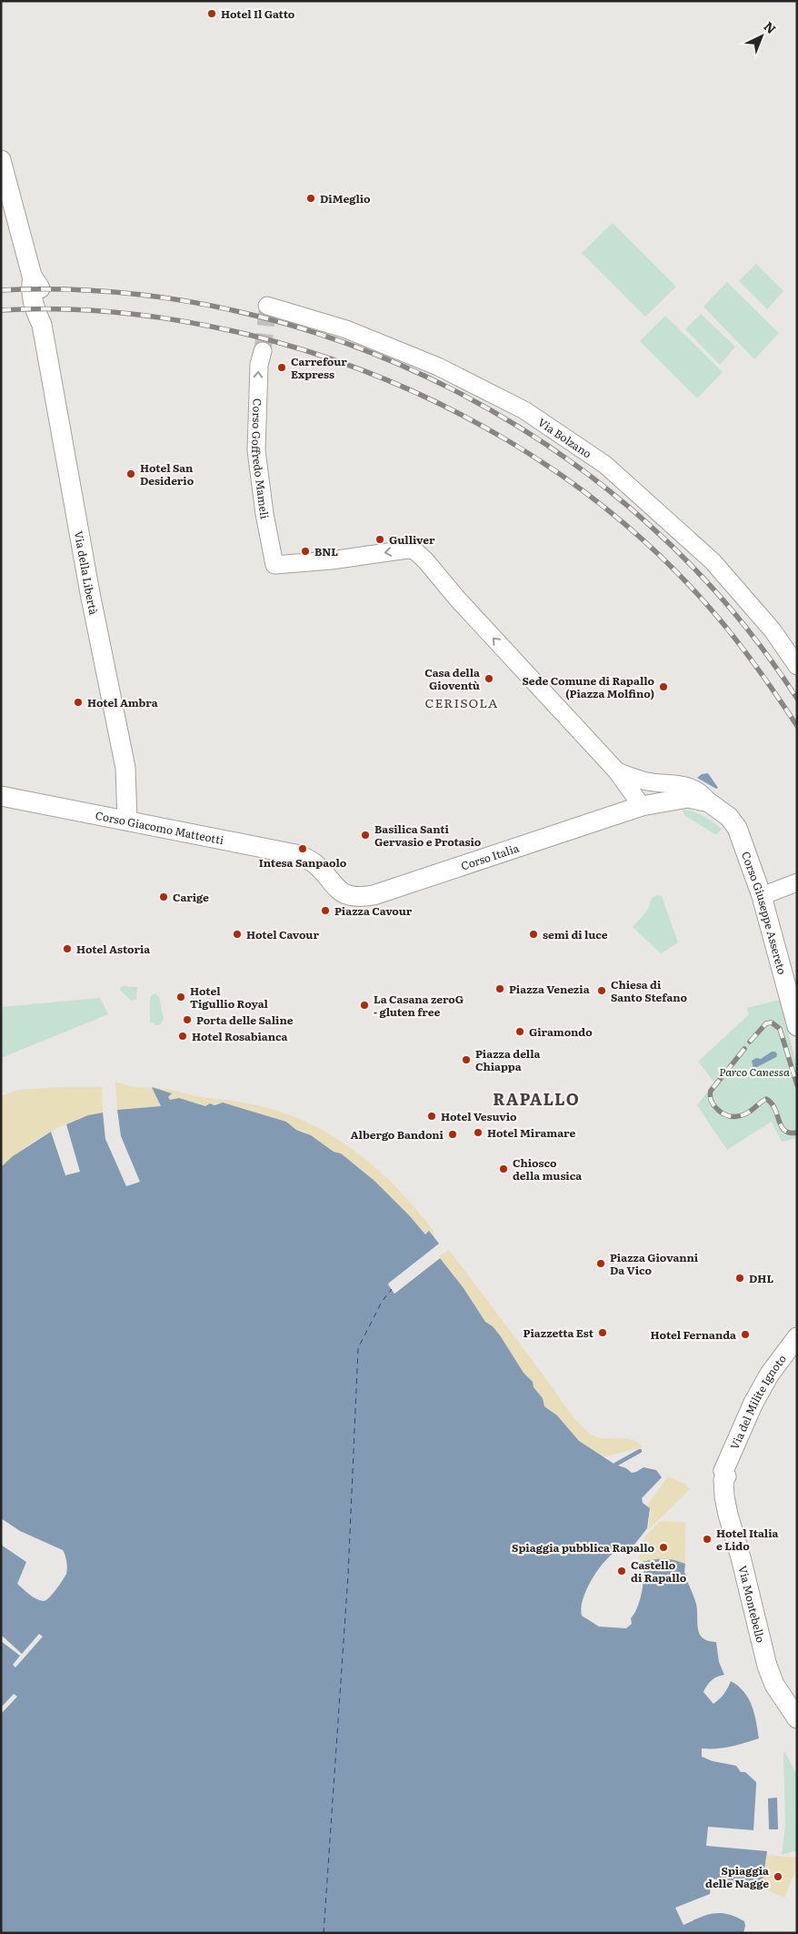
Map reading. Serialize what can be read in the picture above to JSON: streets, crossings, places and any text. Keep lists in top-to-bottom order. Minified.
{"streets":{"main road":["Via della Libertà","Corso Giacomo Matteotti","Corso Italia","Corso Giuseppe Assereto","Via del Milite Ignoto","Via Montebello"],"street":["Via Bolzano","Corso Goffredo Mameli"]},"crossings":[["Via della Libertà","Corso Giacomo Matteotti"],["Corso Giacomo Matteotti","Corso Italia"],["Corso Italia","Corso Giuseppe Assereto"],["Via del Milite Ignoto","Via Montebello"]],"one_way":["Corso Goffredo Mameli"],"districts":["CERISOLA","RAPALLO"],"parks":["Parco Canessa"],"places":["Hotel Il Gatto","DiMeglio","Carrefour Express","Hotel San Desiderio","Gulliver","BNL","Casa della Gioventù","Sede Comune di Rapallo (Piazza Molfino)","Hotel Ambra","Basilica Santi Gervasio e Protasio","Intesa Sanpaolo","Carige","Piazza Cavour","Hotel Cavour","semi di luce","Hotel Astoria","Piazza Venezia","Chiesa di Santo Stefano","Hotel Tigullio Royal","La Casana zeroG - gluten free","Porta delle Saline","Giramondo","Hotel Rosabianca","Piazza della Chiappa","Hotel Vesuvio","Hotel Miramare","Albergo Bandoni","Chiosco della musica","Piazza Giovanni Da Vico","DHL","Piazzetta Est","Hotel Fernanda","Hotel Italia e Lido","Spiaggia pubblica Rapallo","Castello di Rapallo","Spiaggia delle Nagge"],"north":"top right"}
